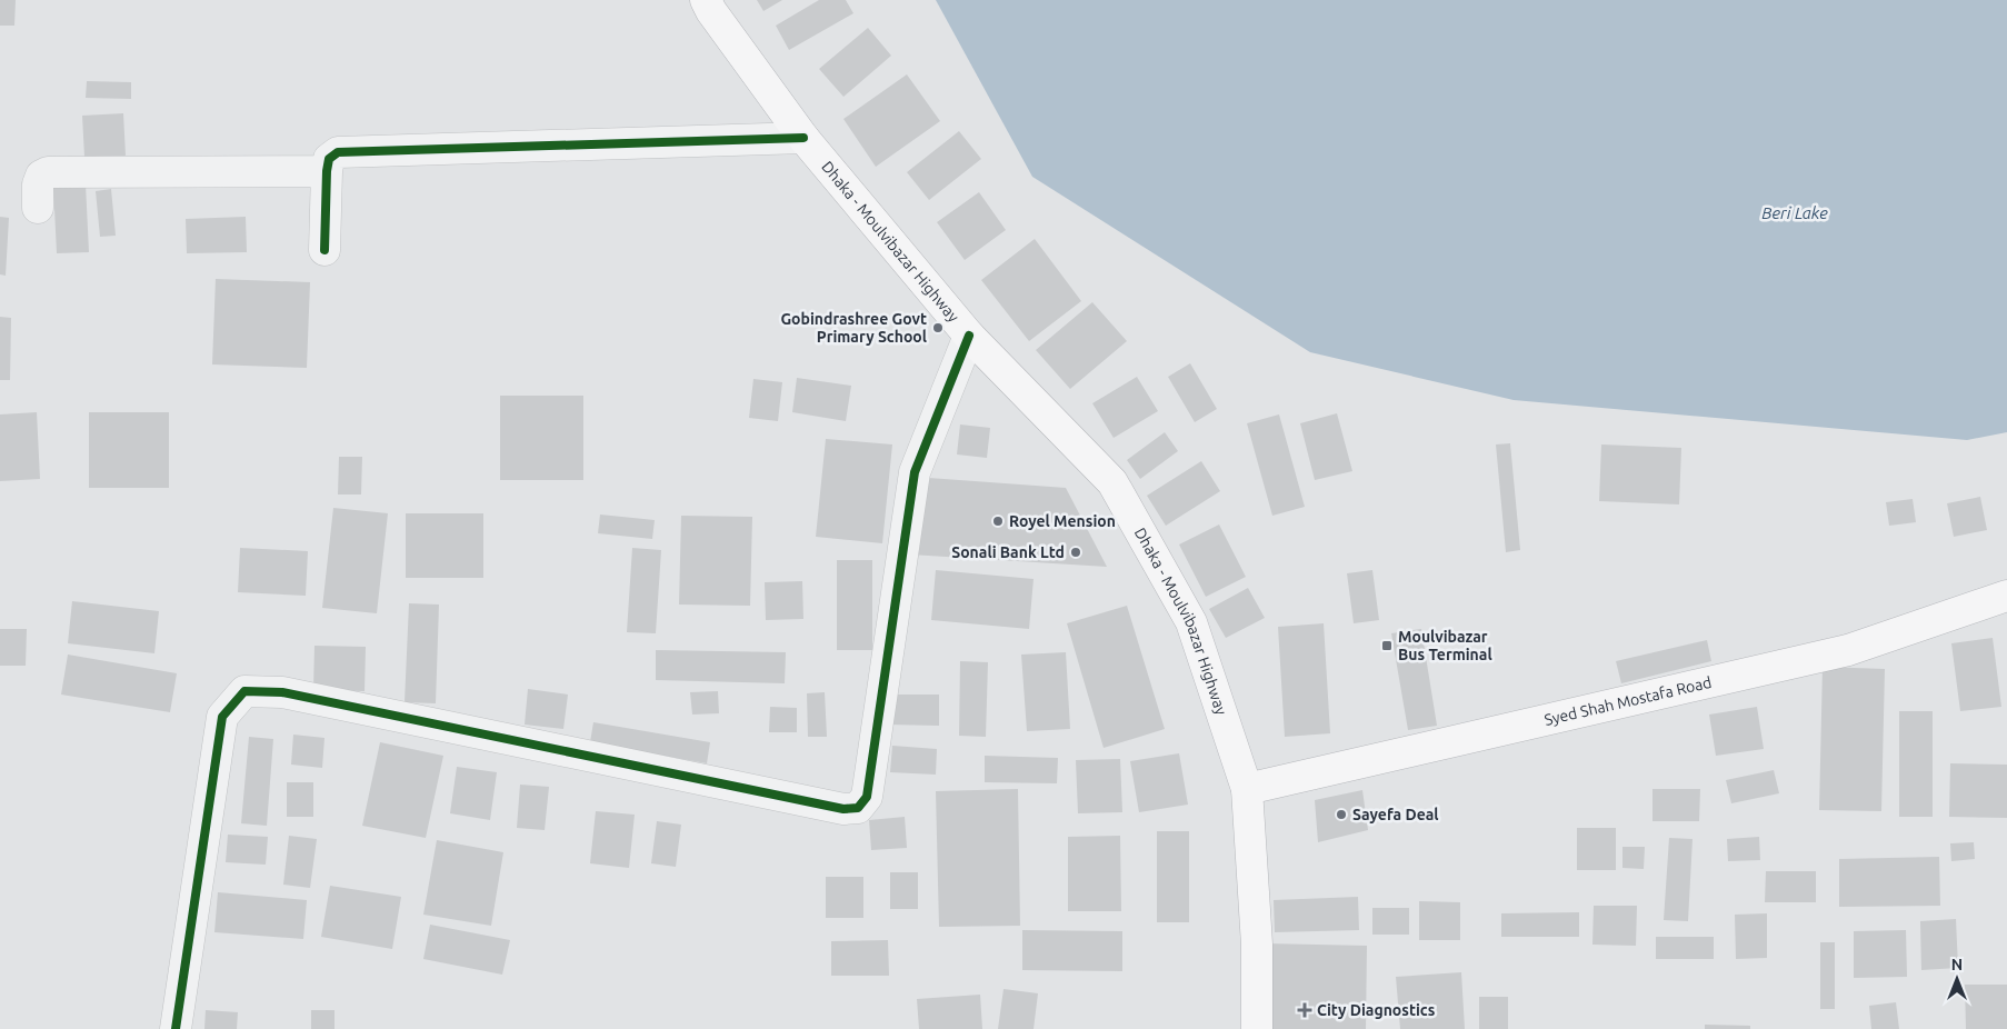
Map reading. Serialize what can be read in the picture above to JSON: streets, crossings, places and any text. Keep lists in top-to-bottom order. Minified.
{"streets":{"highway":["Dhaka - Moulvibazar Highway","Syed Shah Mostafa Road"]},"crossings":[["Dhaka - Moulvibazar Highway","Syed Shah Mostafa Road"]],"water":["Beri Lake"],"places":{"other":["Gobindrashree Govt Primary School","Royel Mension","Sonali Bank Ltd","Sayefa Deal"],"transit":["Moulvibazar Bus Terminal"],"health":["City Diagnostics"]},"north":"top"}
